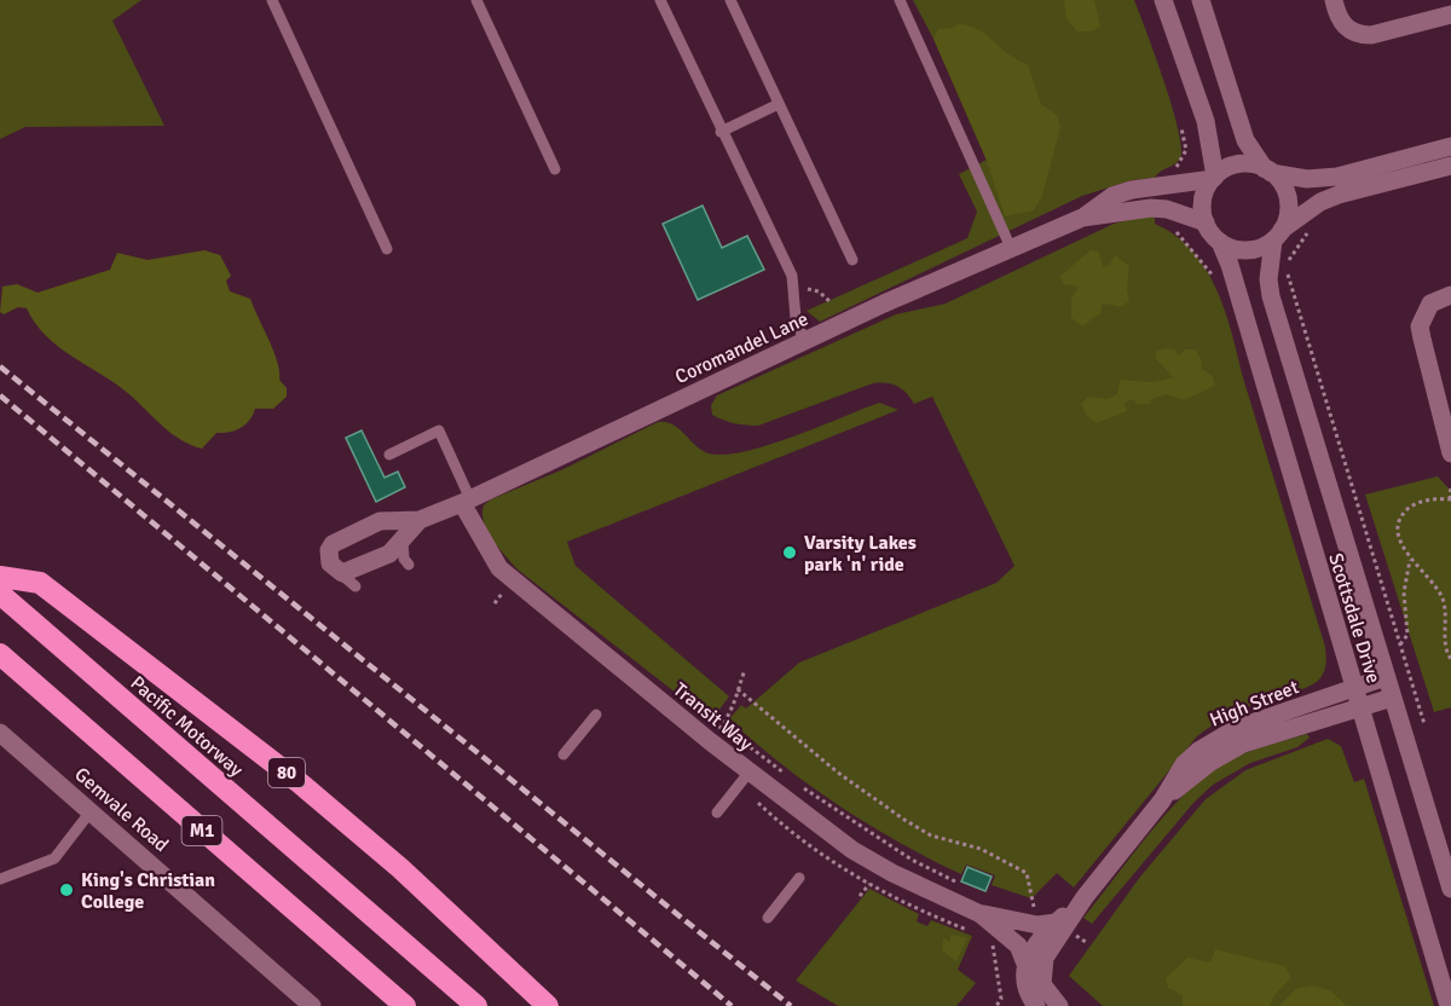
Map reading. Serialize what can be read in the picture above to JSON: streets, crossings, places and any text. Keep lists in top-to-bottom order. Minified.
{"streets":{"highway":["Pacific Motorway","80","M1"],"street":["Coromandel Lane","Scottsdale Drive","High Street","Transit Way","Gemvale Road"]},"crossings":[["Coromandel Lane","Scottsdale Drive"],["Coromandel Lane","Transit Way"],["Scottsdale Drive","High Street"]],"places":["Varsity Lakes park 'n' ride","King's Christian College"]}
